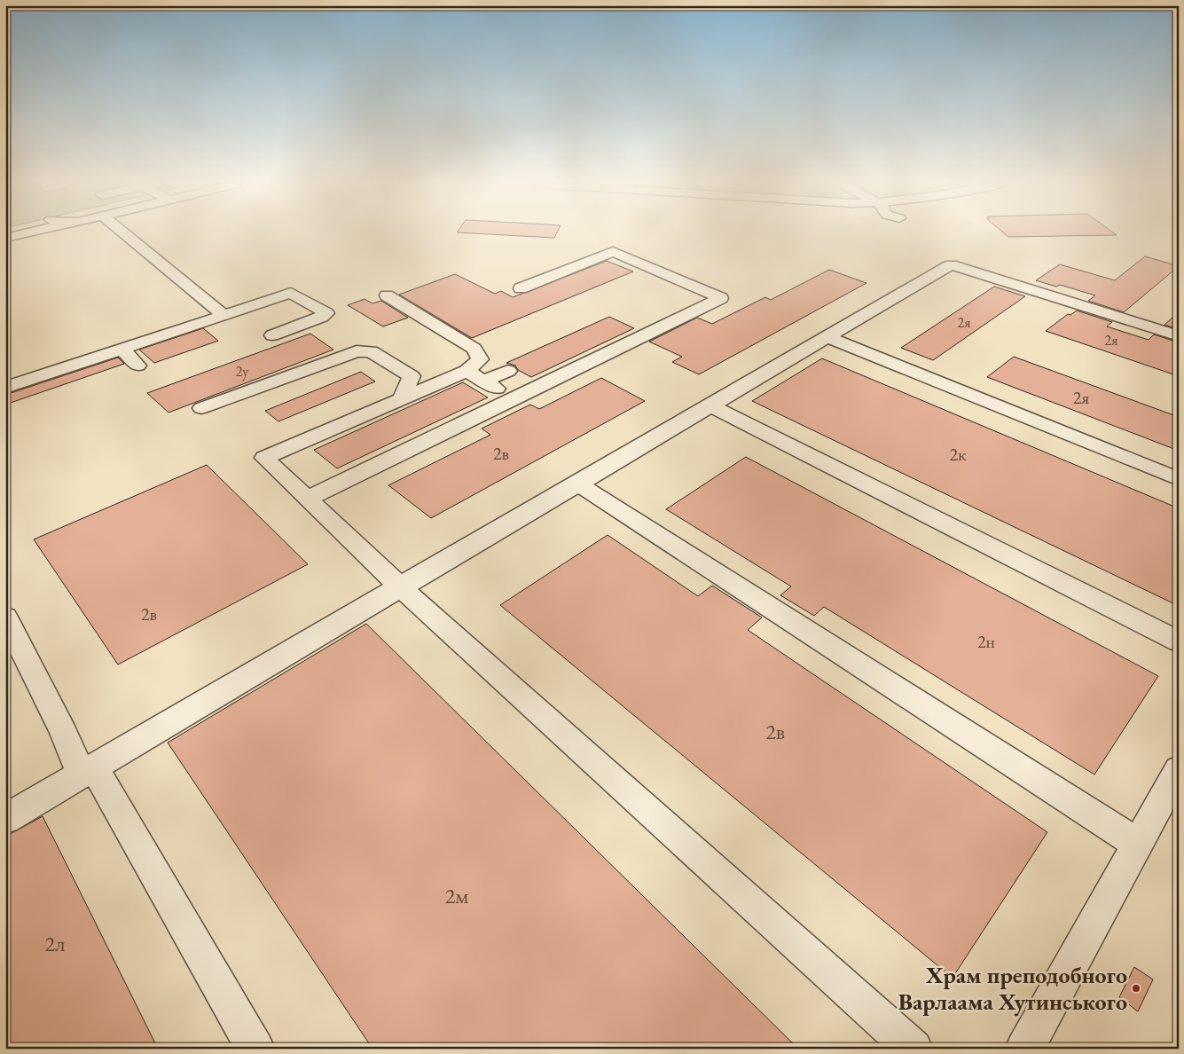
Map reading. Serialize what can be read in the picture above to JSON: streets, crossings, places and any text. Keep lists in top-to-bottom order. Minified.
{"places":["Храм преподобного Варлаама Хутинського"],"house_numbers":["2я","2я","2у","2я","2в","2к","2в","2н","2в","2м","2л"]}
